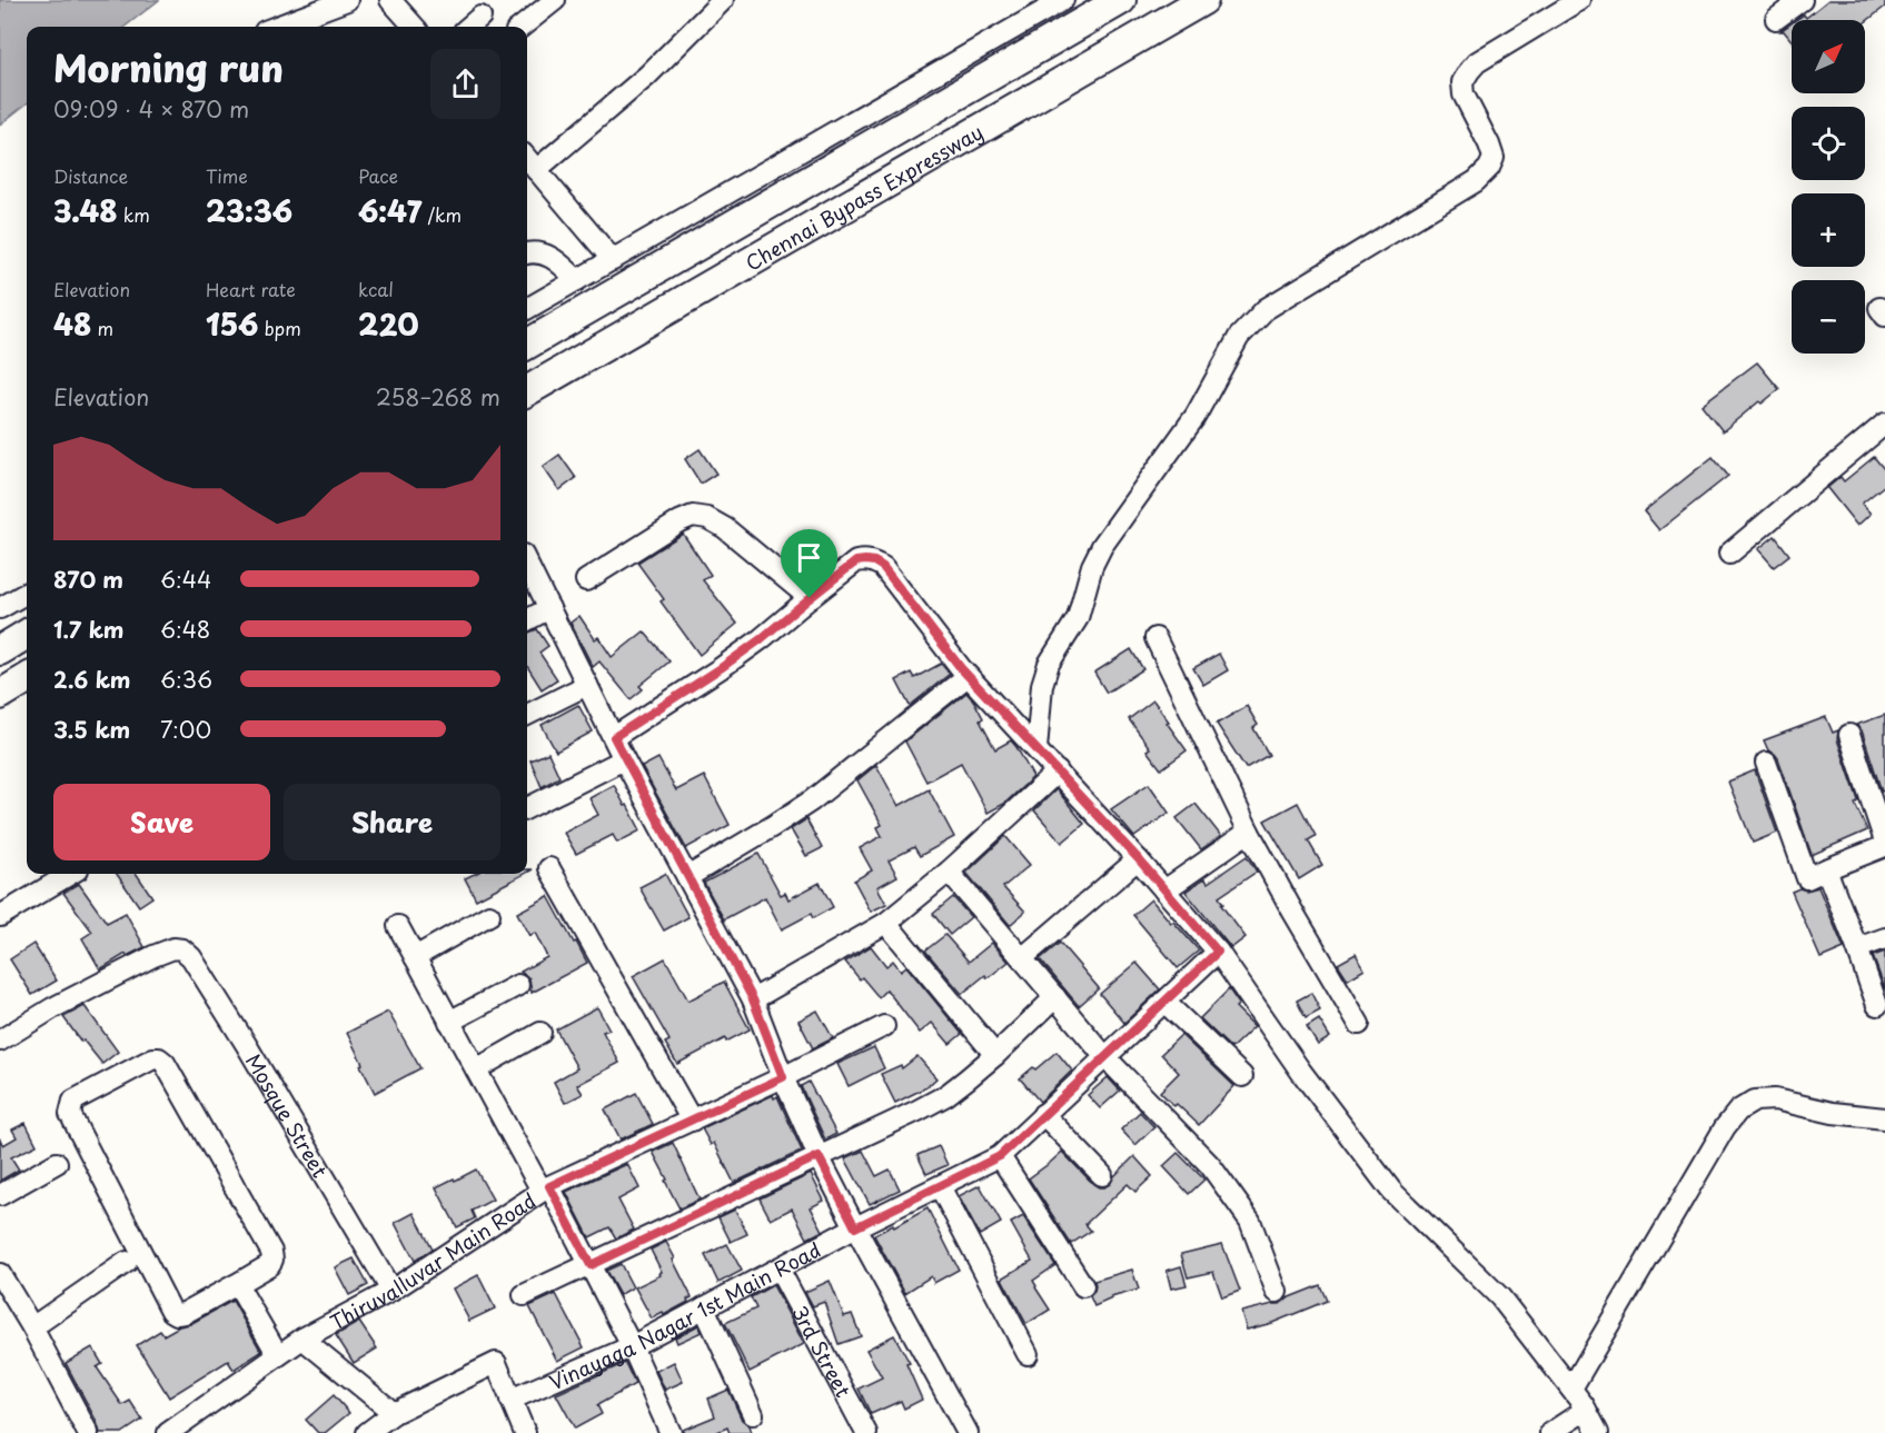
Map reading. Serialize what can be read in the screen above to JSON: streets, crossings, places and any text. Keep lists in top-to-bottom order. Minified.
{"streets":{"highway":["Chennai Bypass Expressway"],"street":["Mosque Street","Thiruvalluvar Main Road","Vinayaga Nagar 1st Main Road","3rd Street"]},"crossings":[["Mosque Street","Thiruvalluvar Main Road"],["Vinayaga Nagar 1st Main Road","3rd Street"]],"north":"top right","page":{"map_buttons":["+","−"],"heading":["Morning run","09:09 · 4 × 870 m"],"stats":[["Distance","3.48 km"],["Time","23:36"],["Pace","6:47 /km"],["Elevation","48 m"],["Heart rate","156 bpm"],["kcal","220"]],"chart":["Elevation","258–268 m"],"list":[{"name":"870 m","note":"6:44"},{"name":"1.7 km","note":"6:48"},{"name":"2.6 km","note":"6:36"},{"name":"3.5 km","note":"7:00"}],"buttons":["Save","Share"]}}
